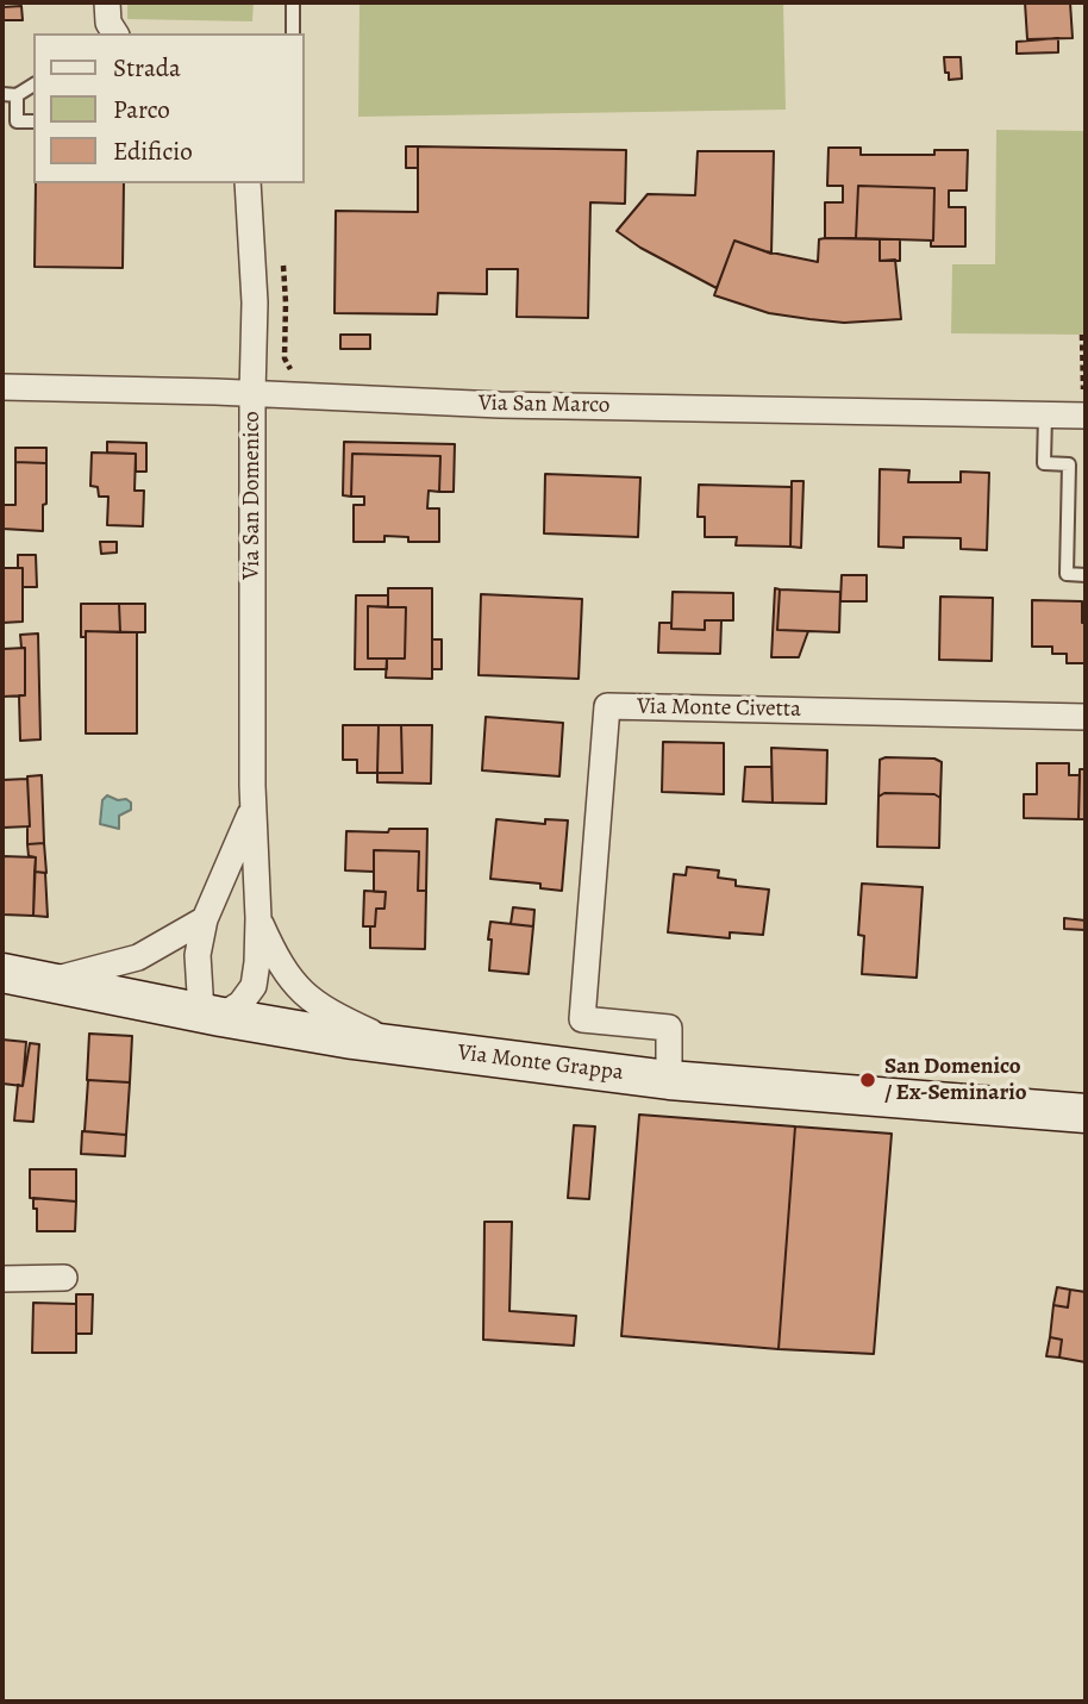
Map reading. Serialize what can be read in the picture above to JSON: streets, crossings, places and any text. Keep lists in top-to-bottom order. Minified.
{"streets":{"main road":["Via Monte Grappa"],"street":["Via San Marco","Via San Domenico","Via Monte Civetta"]},"crossings":[["Via San Marco","Via San Domenico"],["Via San Domenico","Via Monte Grappa"],["Via Monte Civetta","Via Monte Grappa"]],"places":["San Domenico / Ex-Seminario"],"legend":["Strada","Parco","Edificio"]}
